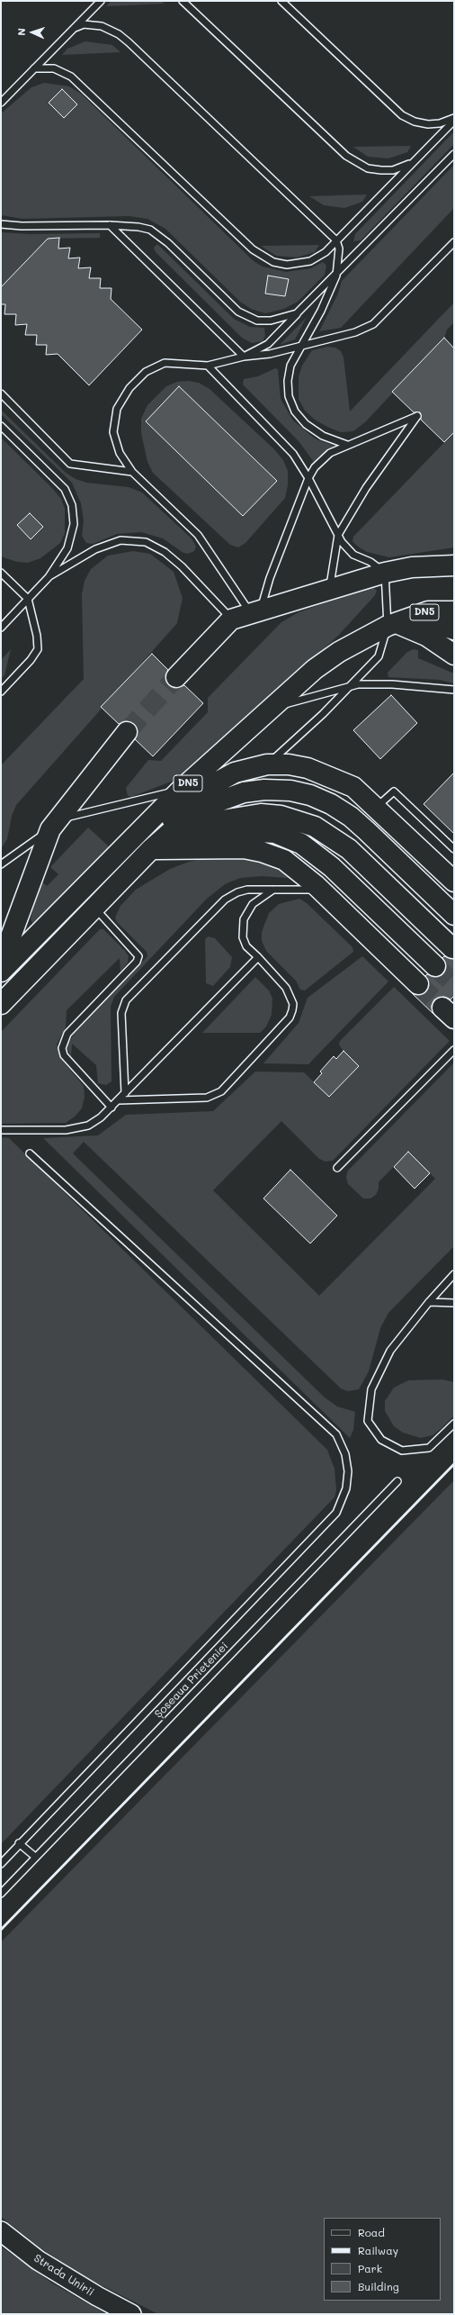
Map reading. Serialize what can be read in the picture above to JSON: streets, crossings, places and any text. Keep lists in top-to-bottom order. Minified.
{"streets":{"highway":["DN5"],"main road":["Strada Unirii"],"lane":["Șoseaua Prieteniei"]},"legend":["Road","Railway","Park","Building"],"north":"left"}
